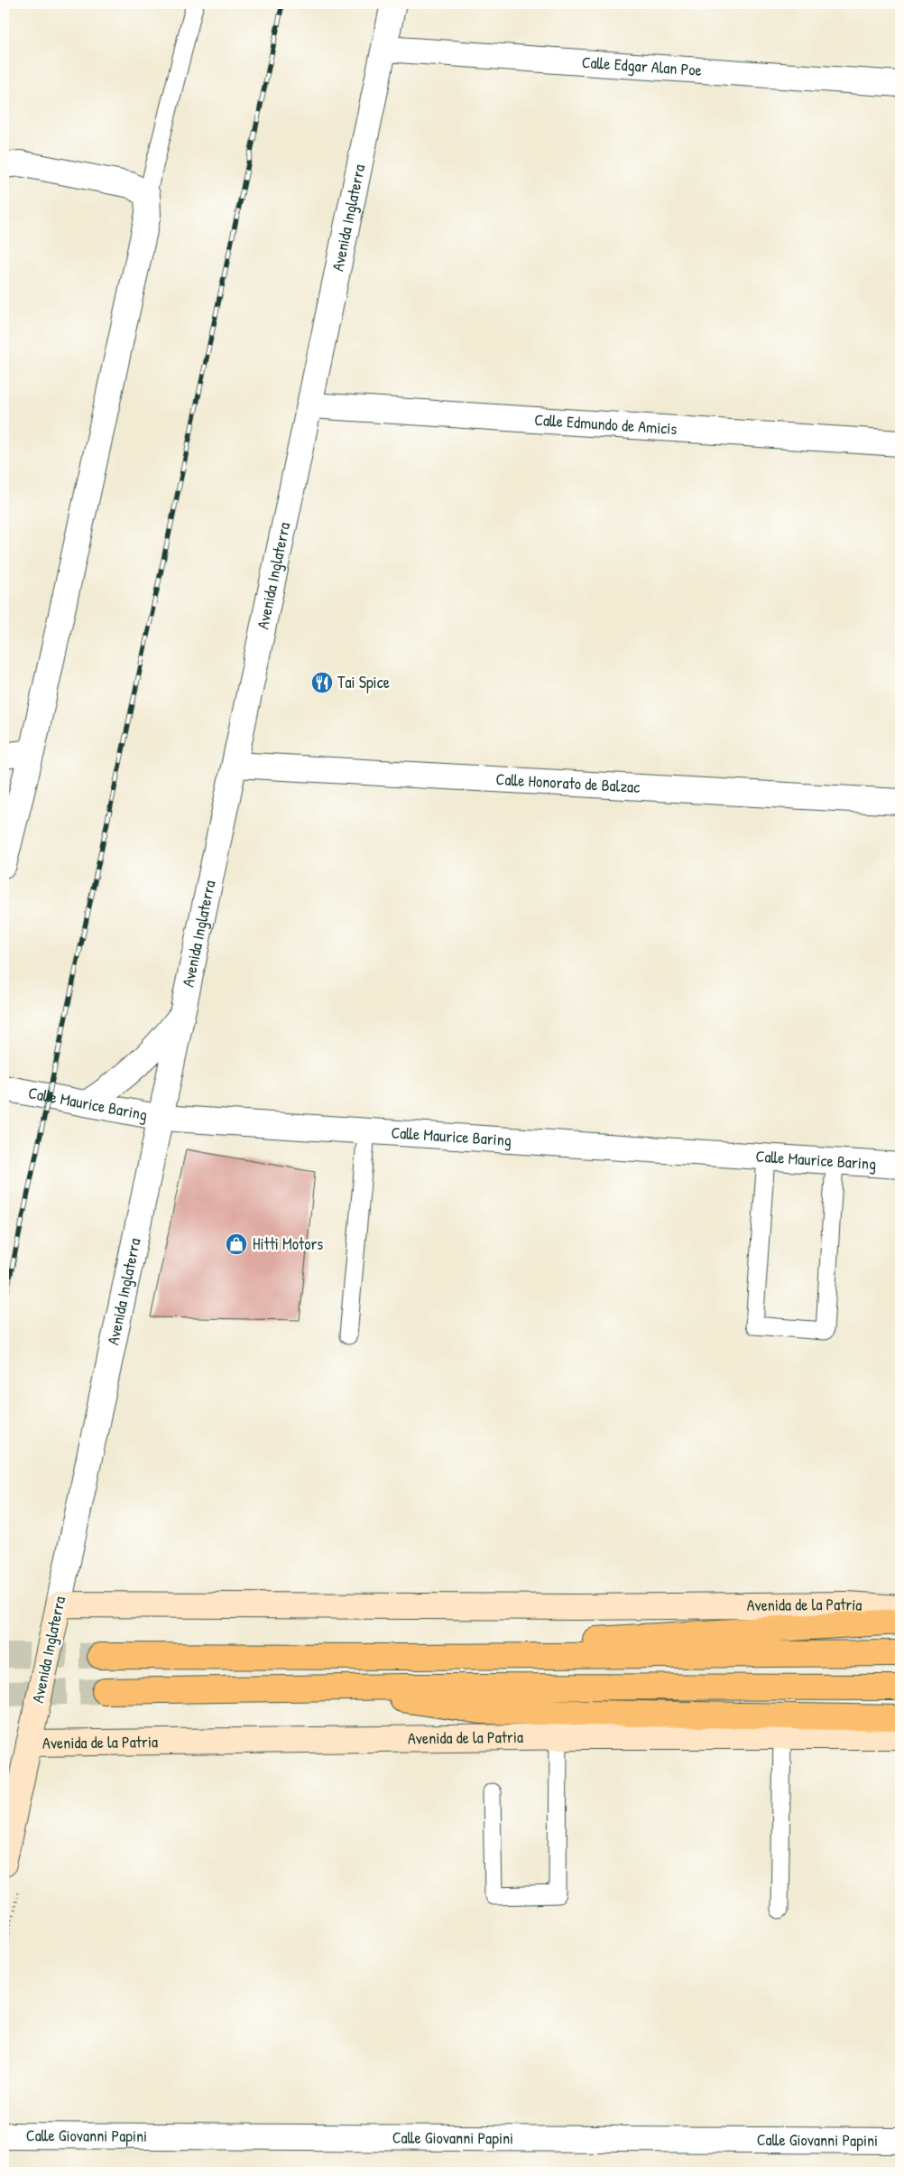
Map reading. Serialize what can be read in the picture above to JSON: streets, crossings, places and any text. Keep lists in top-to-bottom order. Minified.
{"streets":{"street":["Calle Edgar Alan Poe","Avenida Inglaterra","Calle Edmundo de Amicis","Calle Honorato de Balzac","Calle Maurice Baring","Avenida de la Patria","Calle Giovanni Papini"]},"crossings":[["Calle Edgar Alan Poe","Avenida Inglaterra"],["Avenida Inglaterra","Calle Edmundo de Amicis"],["Avenida Inglaterra","Calle Honorato de Balzac"],["Avenida Inglaterra","Calle Maurice Baring"],["Avenida Inglaterra","Avenida de la Patria"]],"places":{"restaurant":["Tai Spice"],"shop":["Hitti Motors"]}}
